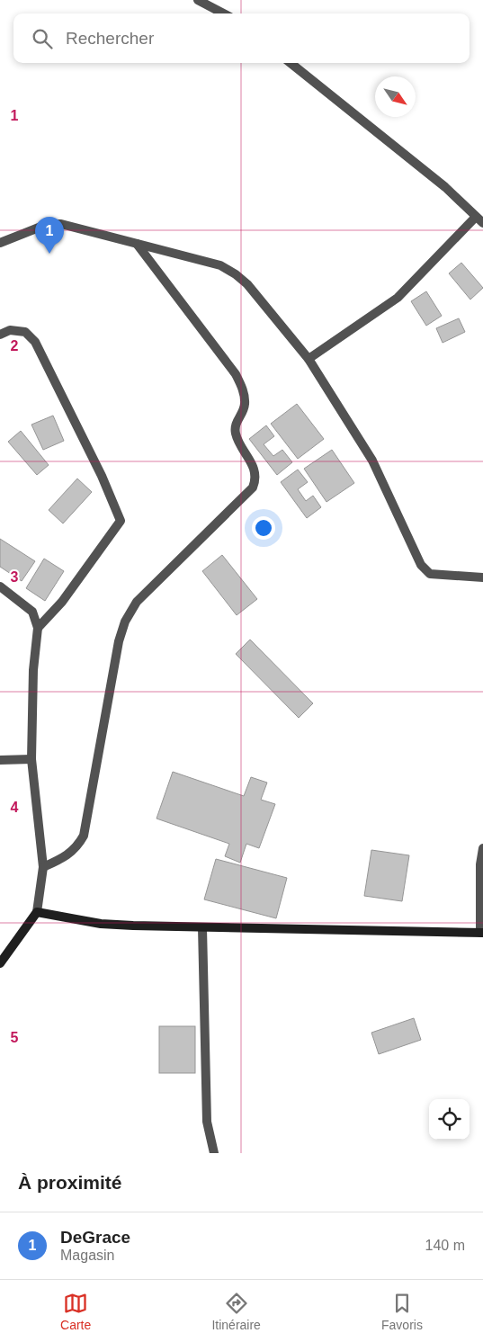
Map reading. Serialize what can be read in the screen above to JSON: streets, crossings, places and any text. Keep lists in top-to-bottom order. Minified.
{"north":"bottom right","page":{"search":"Rechercher","pins":"1","heading":"À proximité","list":[{"mark":"1","name":"DeGrace","note":"Magasin","value":"140 m"}],"nav":["Carte","Itinéraire","Favoris"]},"grid":{"rows":["1","2","3","4","5"]}}
